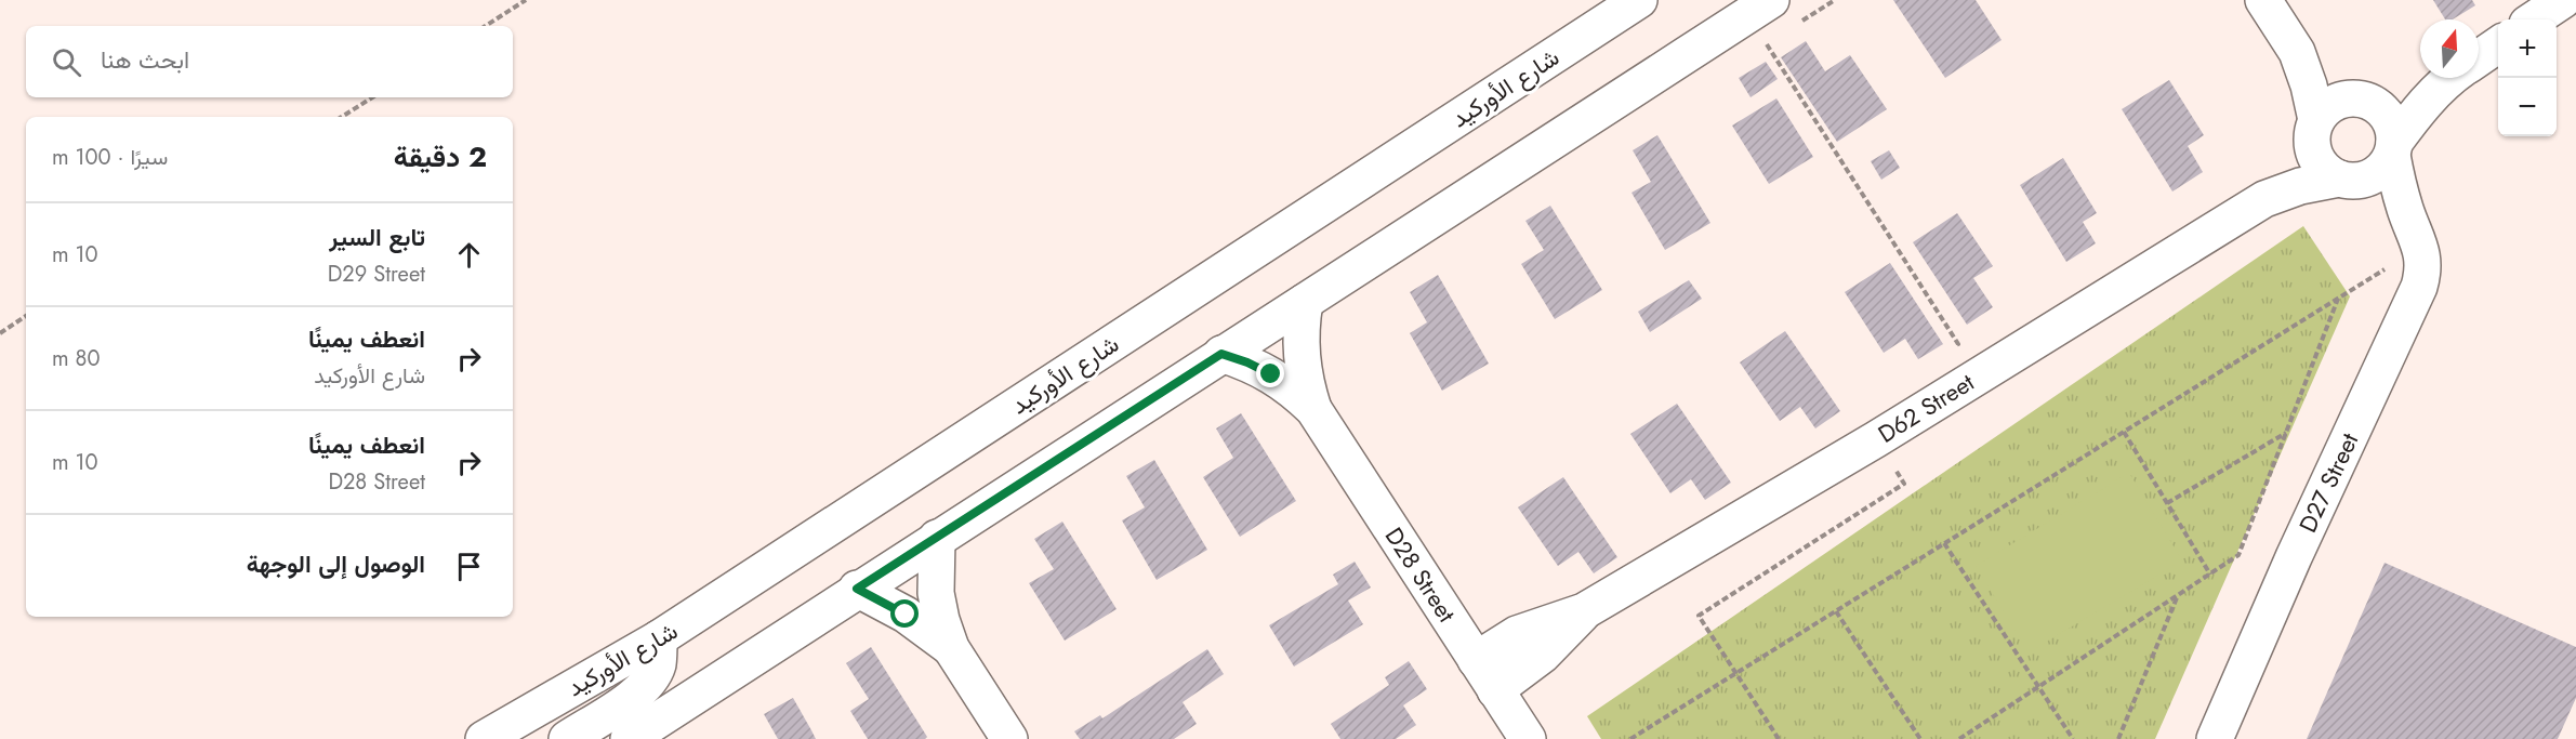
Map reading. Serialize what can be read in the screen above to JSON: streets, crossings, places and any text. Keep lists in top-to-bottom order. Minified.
{"streets":{"street":["شارع الأوركيد","D62 Street","D27 Street","D28 Street"]},"crossings":[["D62 Street","D27 Street"],["D62 Street","D28 Street"]],"north":"top","page":{"map_buttons":["+","−"],"search":"ابحث هنا","heading":["2 دقيقة","سيرًا · 100 m"],"list":[["تابع السير","D29 Street","10 m"],["انعطف يمينًا","شارع الأوركيد","80 m"],["انعطف يمينًا","D28 Street","10 m"],"الوصول إلى الوجهة"]}}
